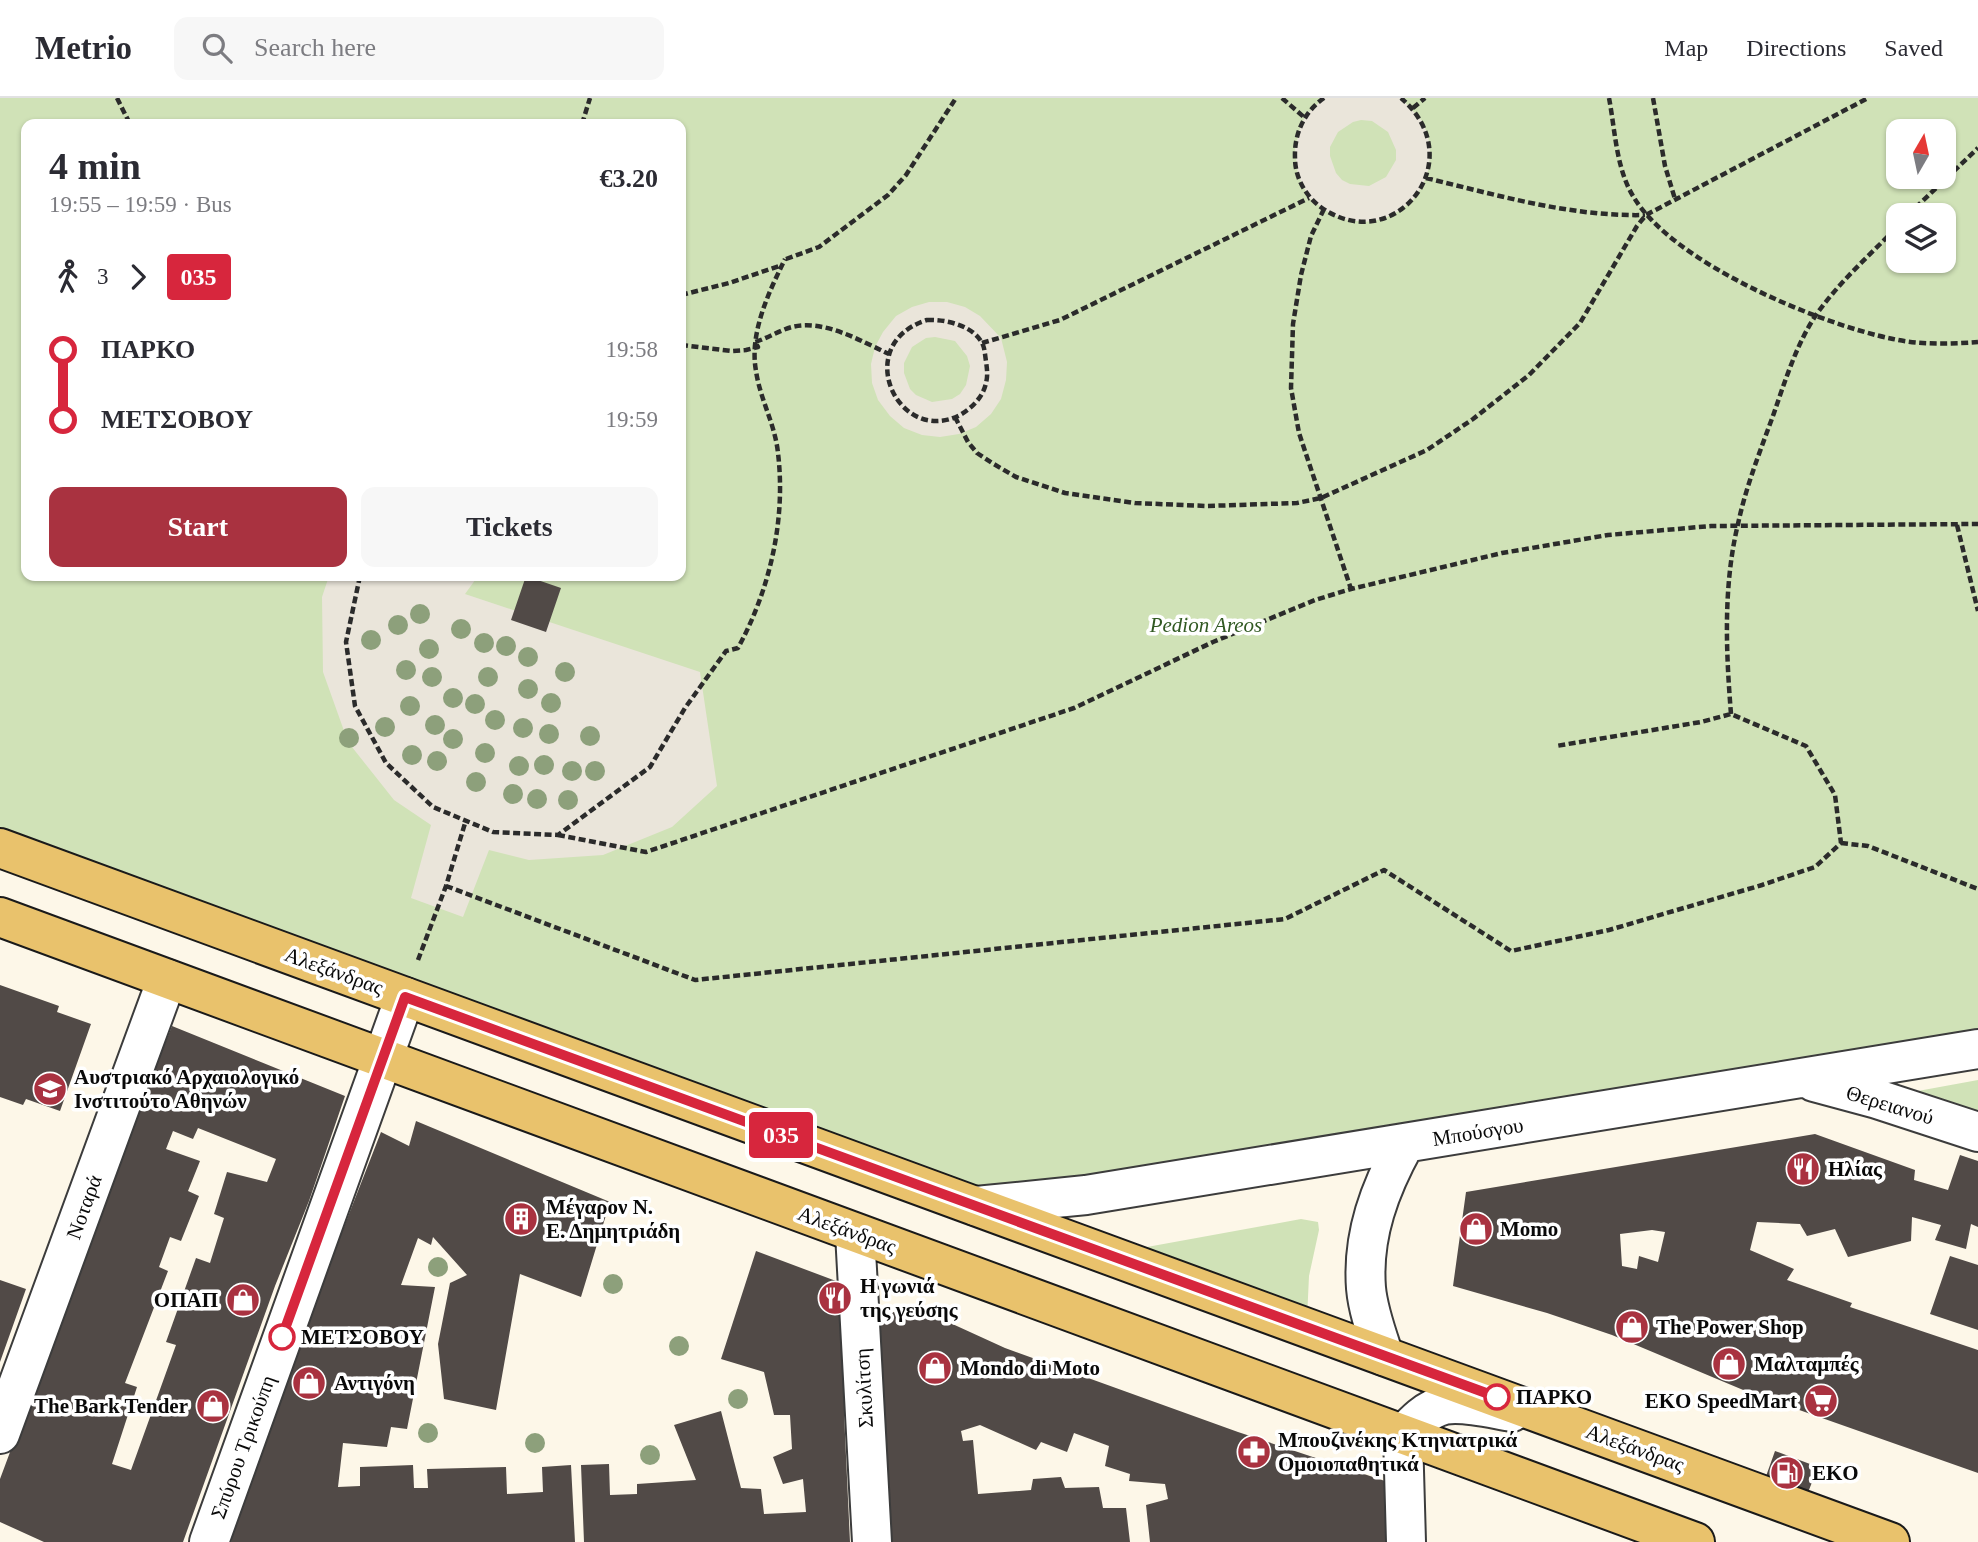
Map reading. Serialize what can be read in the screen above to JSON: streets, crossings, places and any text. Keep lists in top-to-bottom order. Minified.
{"streets":{"main road":["Αλεξάνδρας"],"street":["Θερειανού","Μπούσγου","Νοταρά","Σκυλίτση","Σπύρου Τρικούπη"]},"crossings":[["Αλεξάνδρας","Μπούσγου"],["Αλεξάνδρας","Νοταρά"],["Αλεξάνδρας","Σκυλίτση"],["Αλεξάνδρας","Σπύρου Τρικούπη"],["Θερειανού","Μπούσγου"]],"parks":["Pedion Areos"],"places":{"school or university":["Αυστριακό Αρχαιολογικό Ινστιτούτο Αθηνών"],"restaurant":["Ηλίας","Η γωνιά της γεύσης"],"building":["Μέγαρον Ν. Ε. Δημητριάδη"],"shop":["Momo","ΟΠΑΠ","The Power Shop","Μαλταμπές","Mondo di Moto","Αντιγόνη","The Bark Tender"],"other":["ΜΕΤΣΟΒΟΥ","ΠΑΡΚΟ"],"supermarket":["EKO SpeedMart"],"pharmacy":["Μπουζινέκης Κτηνιατρικά Ομοιοπαθητικά"],"fuel station":["EKO"]},"lines":["bus line 035"],"north":"top","page":{"header":"Metrio","search":"Search here","nav":["Map","Directions","Saved"],"on_map":"035","heading":["4 min","19:55 – 19:59 · Bus","€3.20"],"legs":["3","035"],"list":[{"name":"ΠΑΡΚΟ","value":"19:58"},{"name":"ΜΕΤΣΟΒΟΥ","value":"19:59"}],"buttons":["Start","Tickets"]}}
